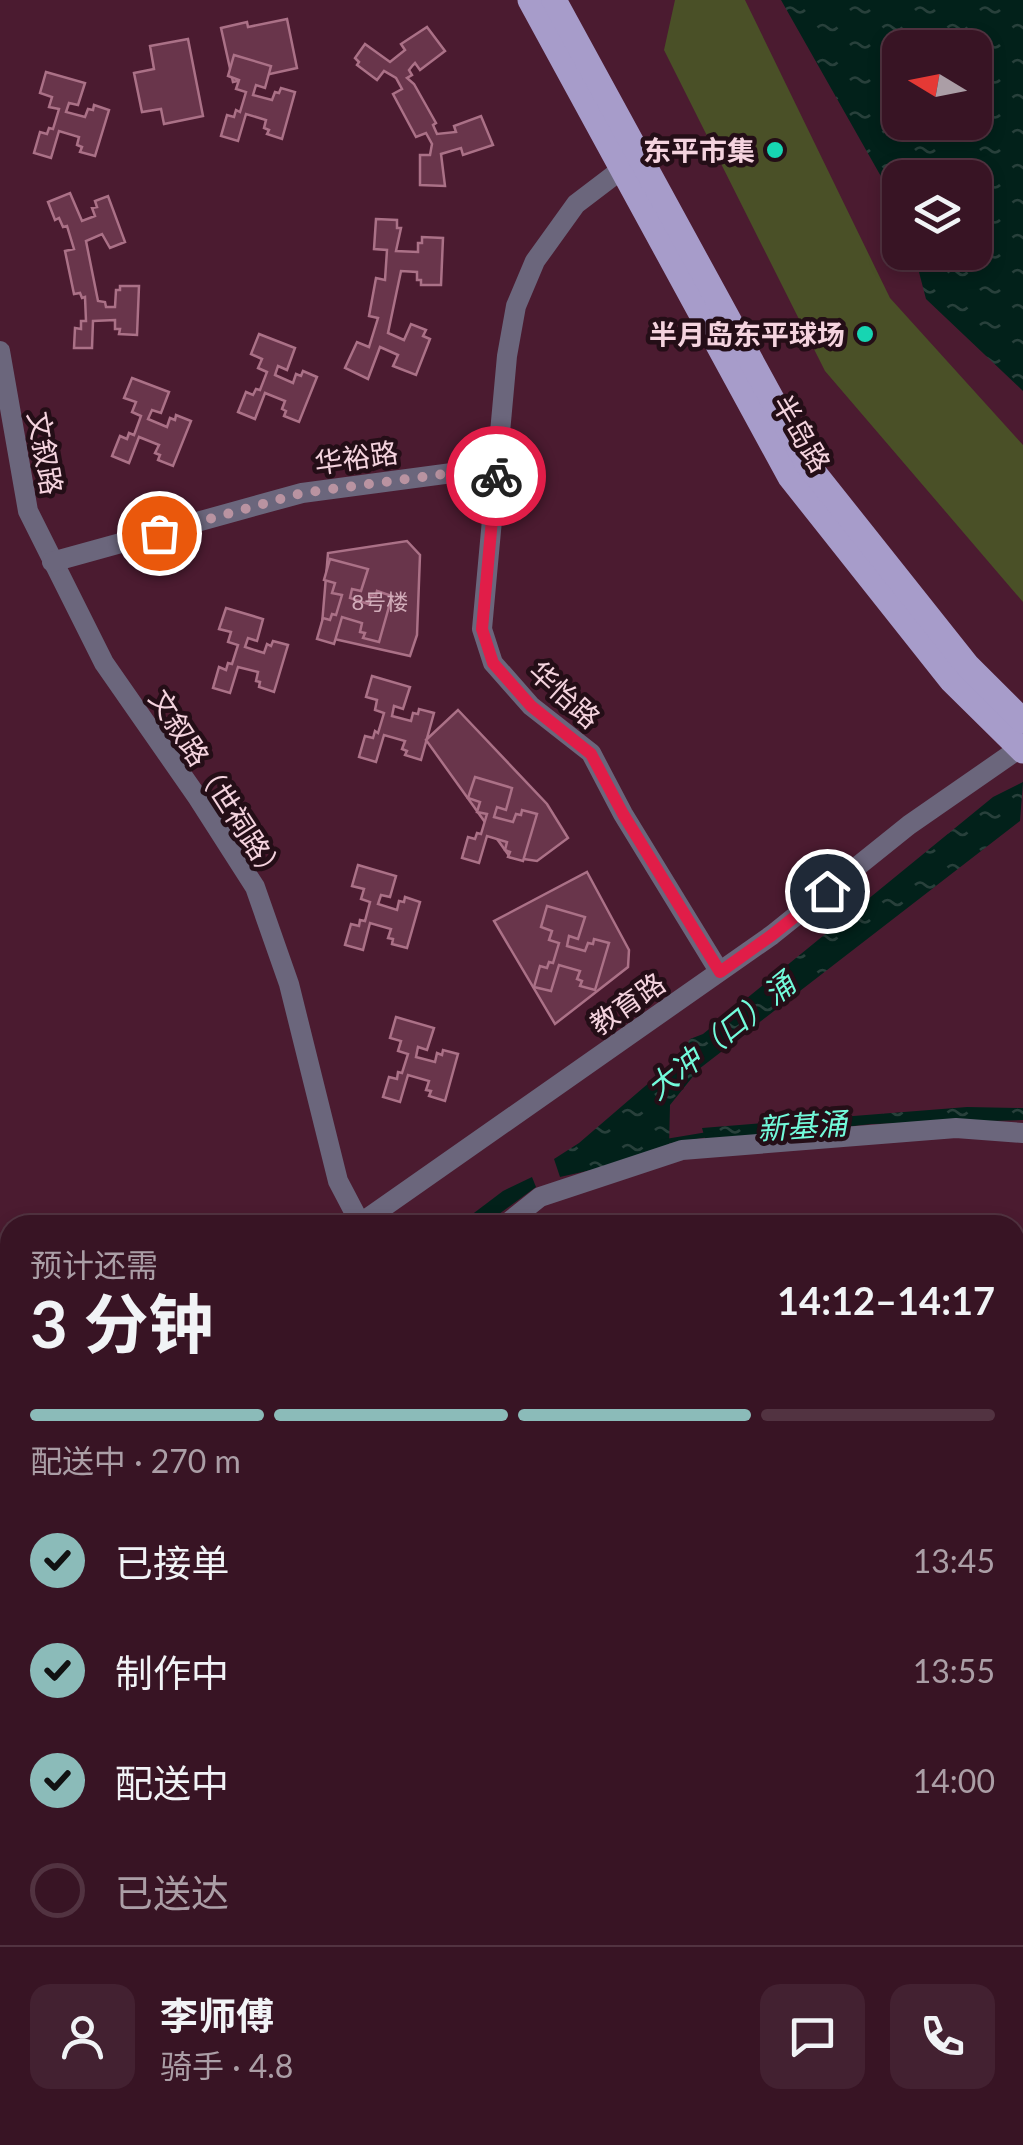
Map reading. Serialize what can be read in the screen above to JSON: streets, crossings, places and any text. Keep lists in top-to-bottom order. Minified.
{"streets":{"main road":["半岛路"],"street":["文叙路","华裕路","华怡路","文叙路（世祠路）","教育路"]},"crossings":[["半岛路","华怡路"],["半岛路","教育路"],["文叙路","华裕路"],["文叙路","文叙路（世祠路）"],["华裕路","华怡路"],["华裕路","文叙路（世祠路）"],["华怡路","教育路"]],"water":["大冲（口）涌","新基涌"],"places":["东平市集","半月岛东平球场"],"house_numbers":["8号楼"],"north":"left","page":{"heading":["3 分钟","预计还需","14:12–14:17"],"panel":["李师傅","骑手 · 4.8"],"bar":"配送中 · 270 m","list":[["已接单","13:45"],["制作中","13:55"],["配送中","14:00"],"已送达"]}}
